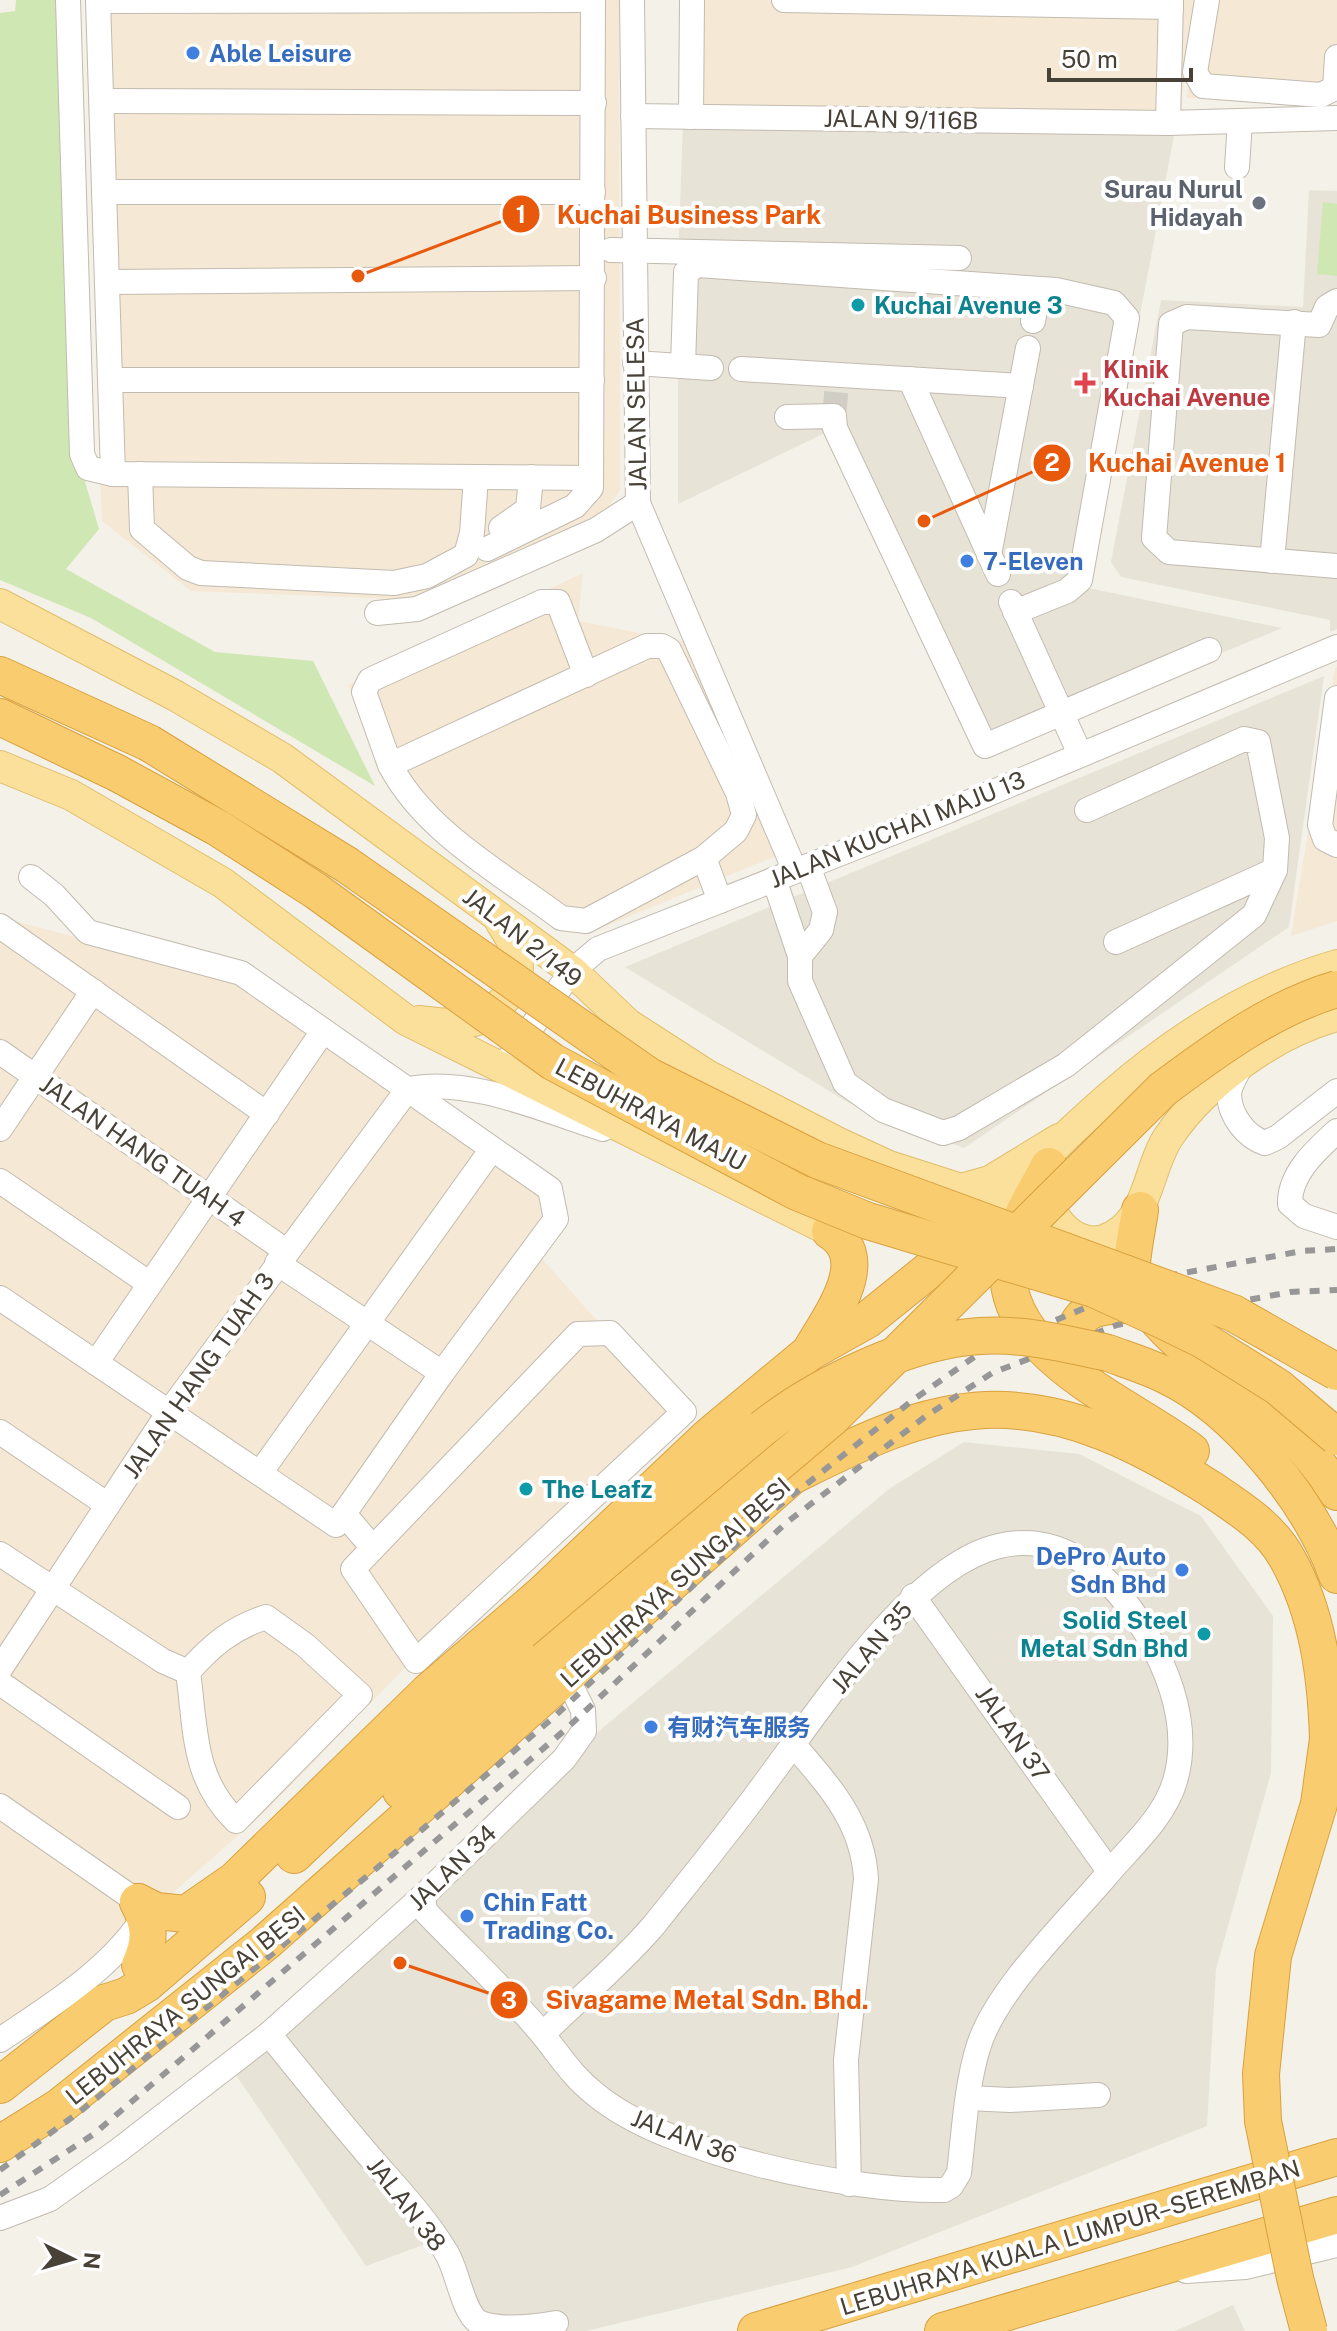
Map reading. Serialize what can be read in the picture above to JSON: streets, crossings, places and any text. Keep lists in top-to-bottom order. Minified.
{"streets":{"highway":["LEBUHRAYA MAJU","LEBUHRAYA SUNGAI BESI","LEBUHRAYA KUALA LUMPUR–SEREMBAN"],"main road":["JALAN 2/149"],"street":["JALAN 9/116B","JALAN SELESA","JALAN KUCHAI MAJU 13","JALAN HANG TUAH 4","JALAN HANG TUAH 3","JALAN 35","JALAN 37","JALAN 34","JALAN 36","JALAN 38"]},"crossings":[["JALAN 9/116B","JALAN SELESA"],["JALAN SELESA","JALAN KUCHAI MAJU 13"],["JALAN KUCHAI MAJU 13","JALAN 2/149"],["JALAN HANG TUAH 4","JALAN HANG TUAH 3"],["LEBUHRAYA SUNGAI BESI","JALAN 34"],["JALAN 35","JALAN 37"],["JALAN 35","JALAN 36"],["JALAN 34","JALAN 36"],["JALAN 34","JALAN 38"]],"places":{"other":["Able Leisure","Surau Nurul Hidayah","Kuchai Business Park","Kuchai Avenue 3","Kuchai Avenue 1","7-Eleven","The Leafz","DePro Auto Sdn Bhd","Solid Steel Metal Sdn Bhd","有财汽车服务","Chin Fatt Trading Co.","Sivagame Metal Sdn. Bhd."],"health":["Klinik Kuchai Avenue"]},"scale_bar":"50 m","north":"right"}
